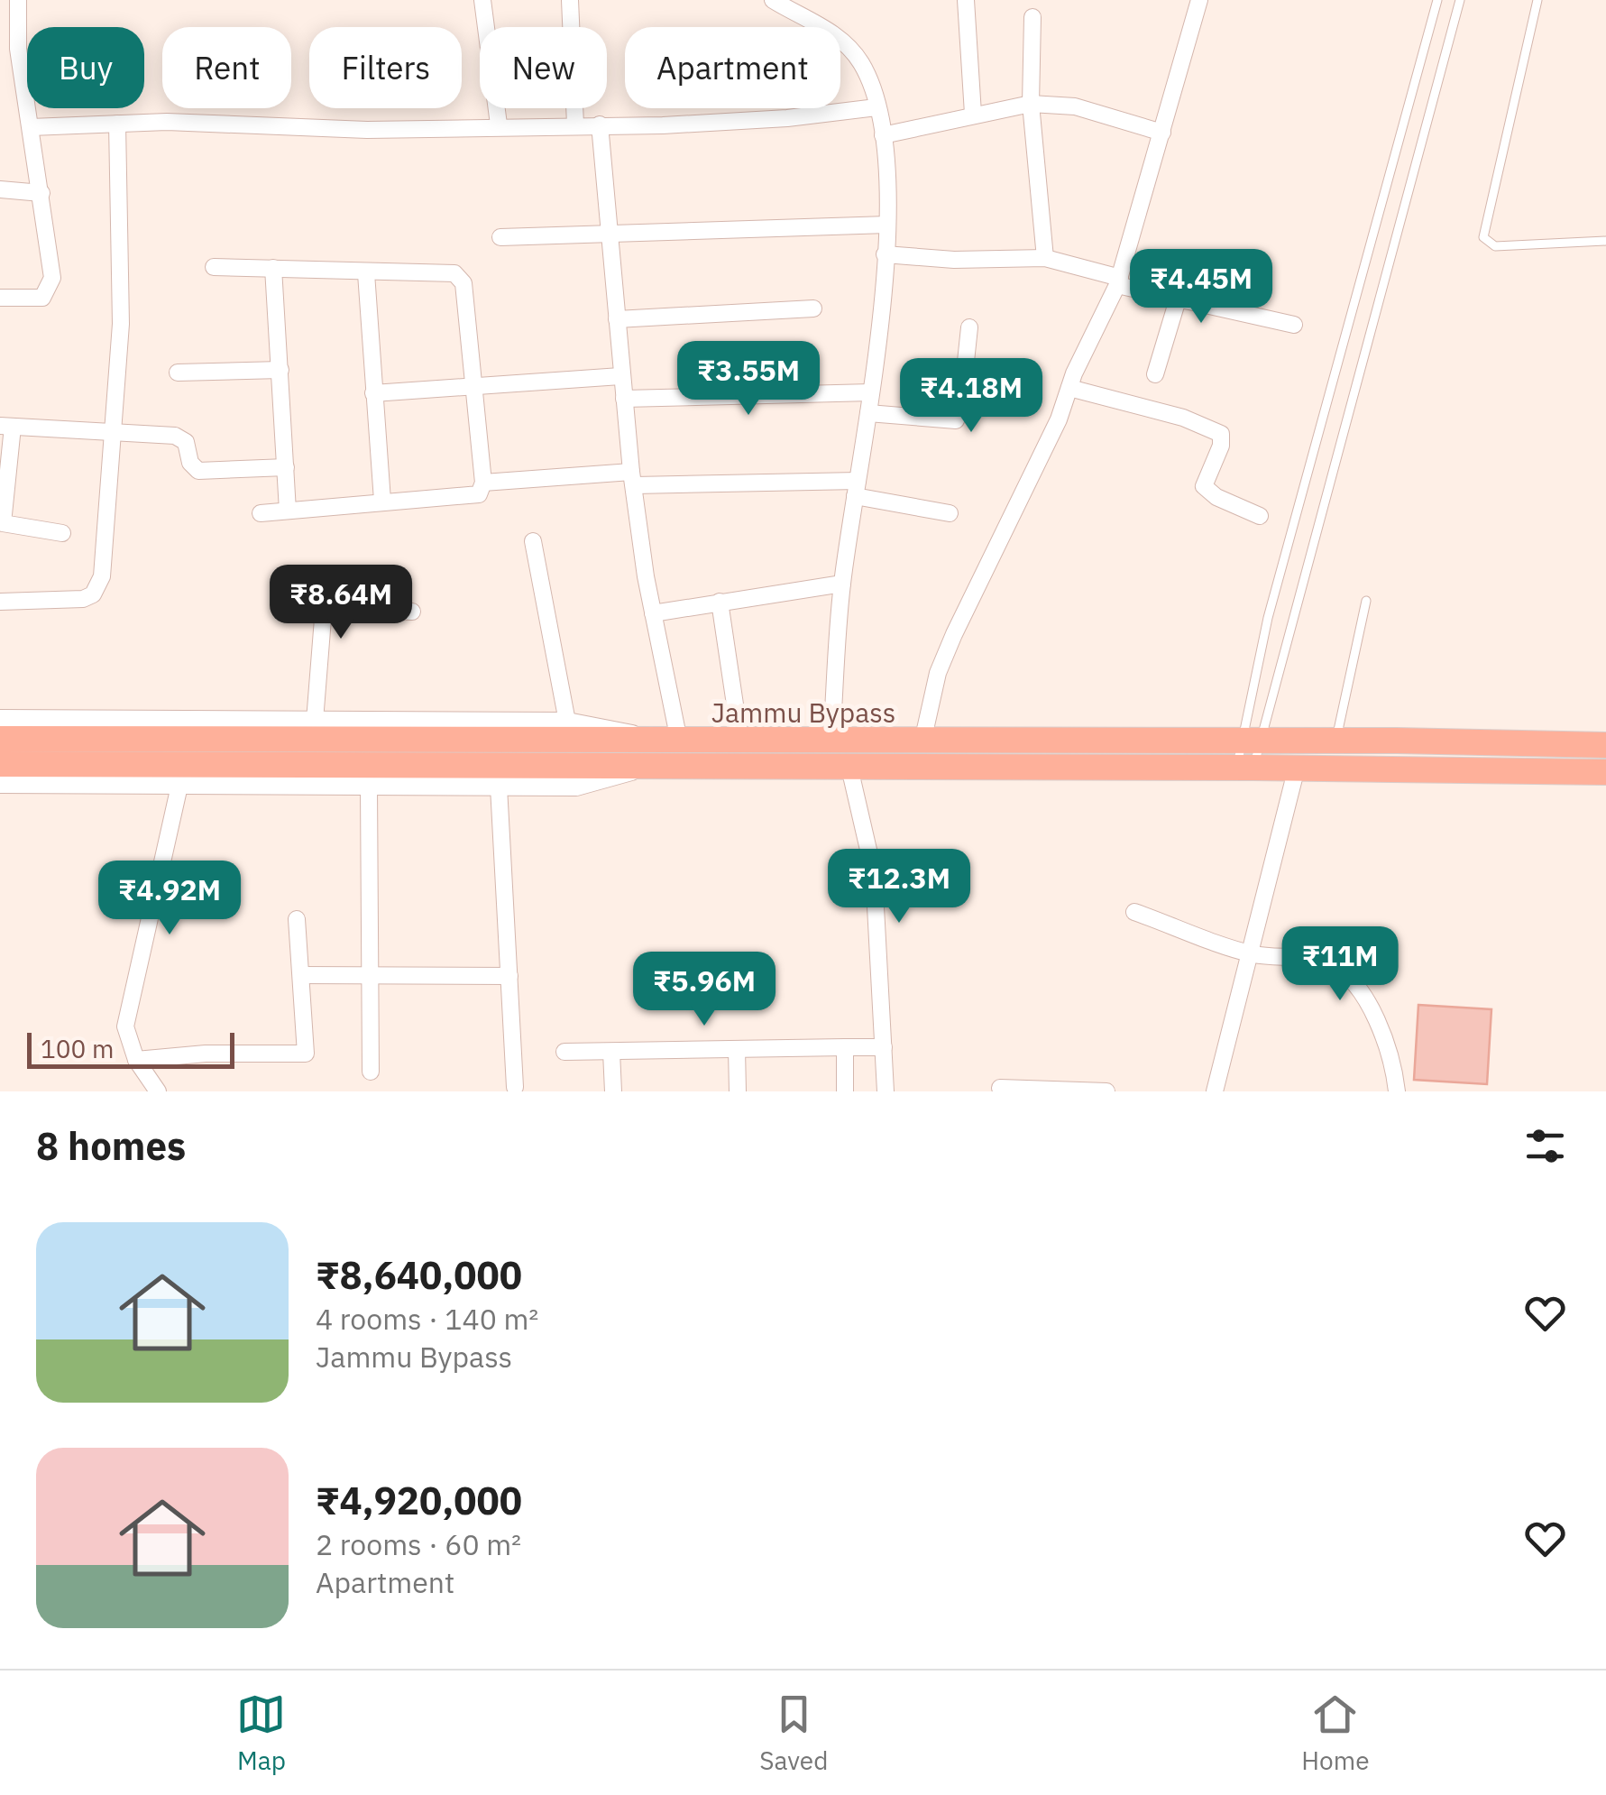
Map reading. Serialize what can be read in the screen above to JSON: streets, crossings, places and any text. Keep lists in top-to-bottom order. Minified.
{"streets":{"highway":["Jammu Bypass"]},"scale_bar":"100 m","page":{"chip":["Buy","Rent","Filters","New","Apartment"],"price":["₹4.45M","₹3.55M","₹4.18M","₹8.64M","₹12.3M","₹4.92M","₹11M","₹5.96M"],"scale":"100 m","heading":"8 homes","list":[{"name":"₹8,640,000","note":"4 rooms · 140 m² · Jammu Bypass"},{"name":"₹4,920,000","note":"2 rooms · 60 m² · Apartment"}],"tabs":["Map","Saved","Home"]}}
